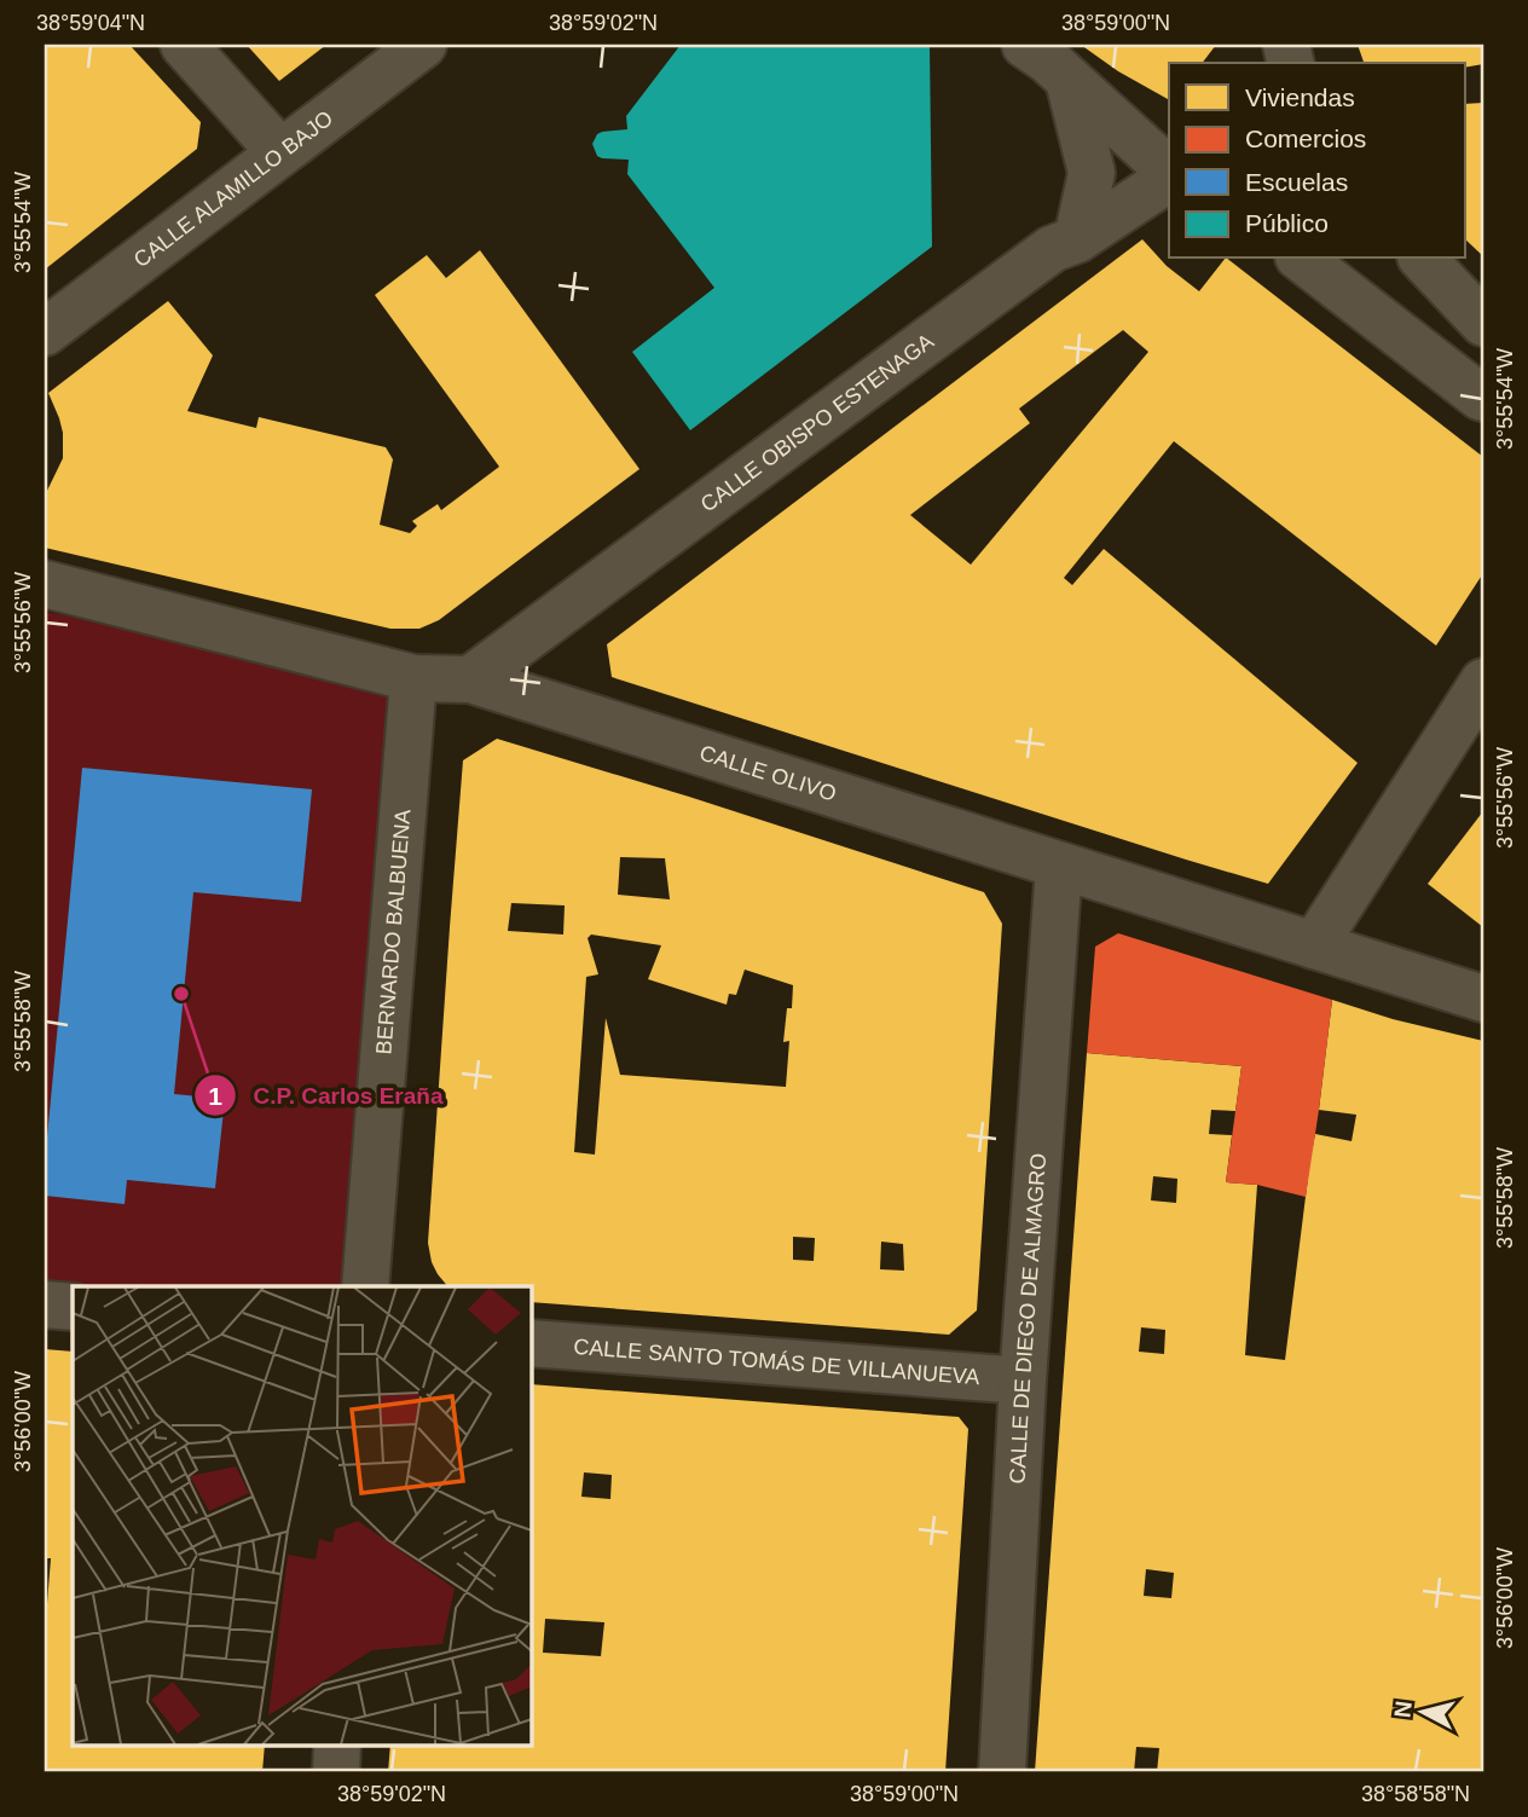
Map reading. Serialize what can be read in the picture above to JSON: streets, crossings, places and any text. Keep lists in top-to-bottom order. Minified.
{"streets":{"street":["CALLE ALAMILLO BAJO","CALLE OBISPO ESTENAGA","CALLE OLIVO","BERNARDO BALBUENA","CALLE DE DIEGO DE ALMAGRO","CALLE SANTO TOMÁS DE VILLANUEVA"]},"crossings":[["CALLE OBISPO ESTENAGA","CALLE OLIVO"],["CALLE OLIVO","BERNARDO BALBUENA"],["CALLE OLIVO","CALLE DE DIEGO DE ALMAGRO"],["CALLE DE DIEGO DE ALMAGRO","CALLE SANTO TOMÁS DE VILLANUEVA"]],"places":["C.P. Carlos Eraña"],"legend":["Viviendas","Comercios","Escuelas","Público"],"north":"left","coordinates":["38°59'04\"N","38°59'02\"N","38°59'00\"N","3°55'54\"W","3°55'56\"W","3°55'58\"W","3°56'00\"W","38°58'58\"N"]}
